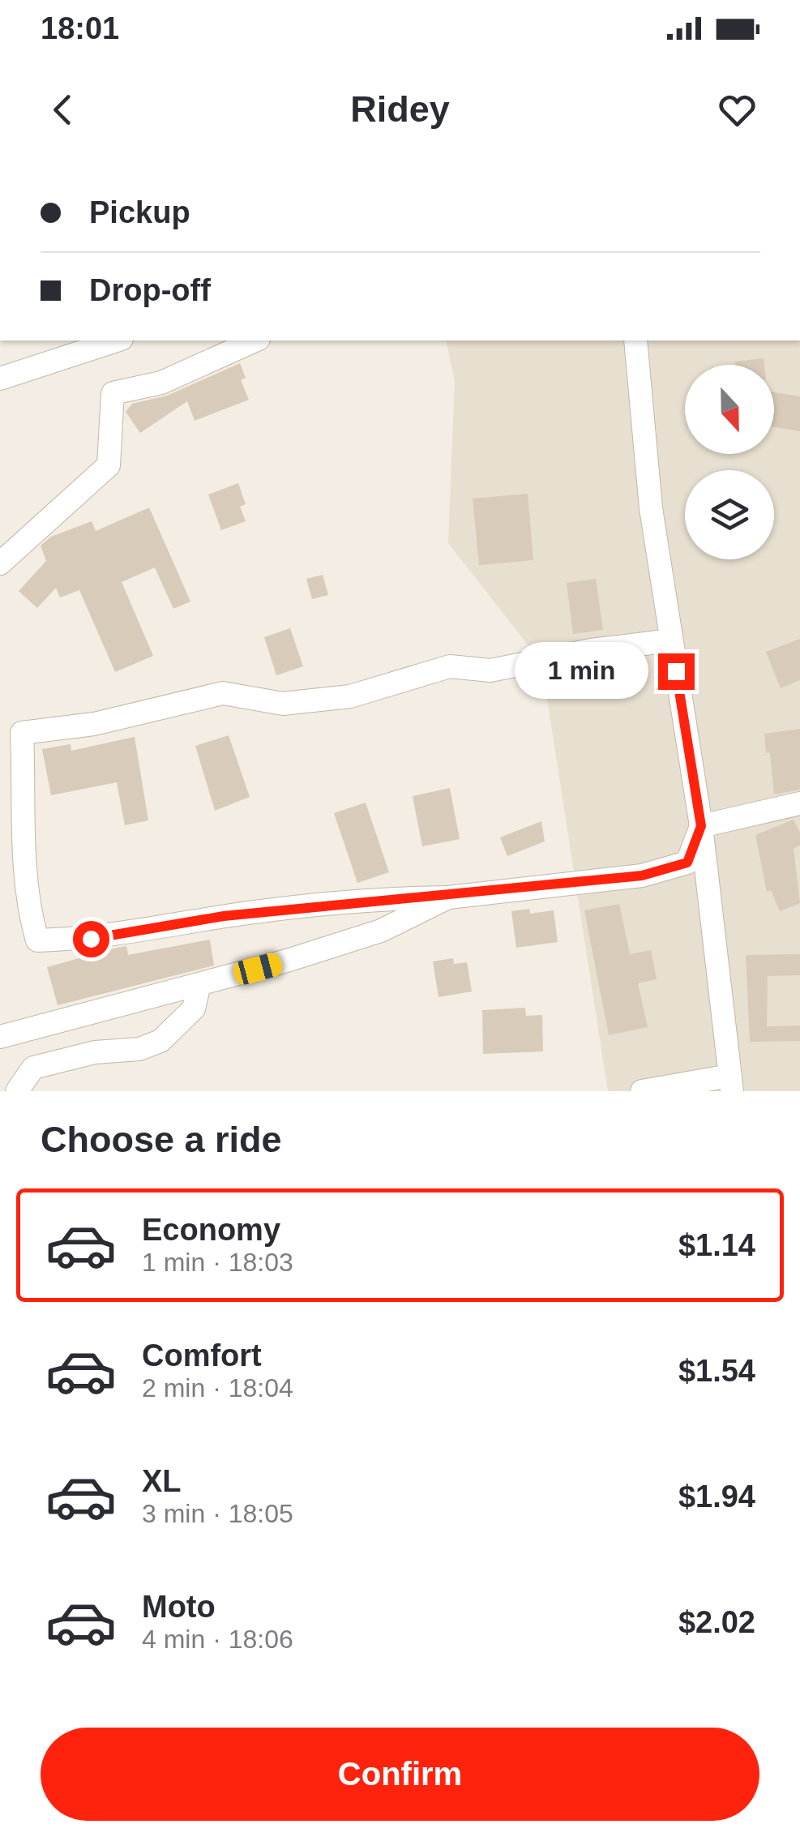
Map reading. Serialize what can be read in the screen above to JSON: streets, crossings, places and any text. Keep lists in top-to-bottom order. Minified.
{"north":"bottom","page":{"status":"18:01","header":"Ridey","banner":["Pickup","Drop-off"],"bubble":"1 min","heading":"Choose a ride","list":[{"name":"Economy","note":"1 min · 18:03","value":"$1.14"},{"name":"Comfort","note":"2 min · 18:04","value":"$1.54"},{"name":"XL","note":"3 min · 18:05","value":"$1.94"},{"name":"Moto","note":"4 min · 18:06","value":"$2.02"}],"buttons":"Confirm"}}
